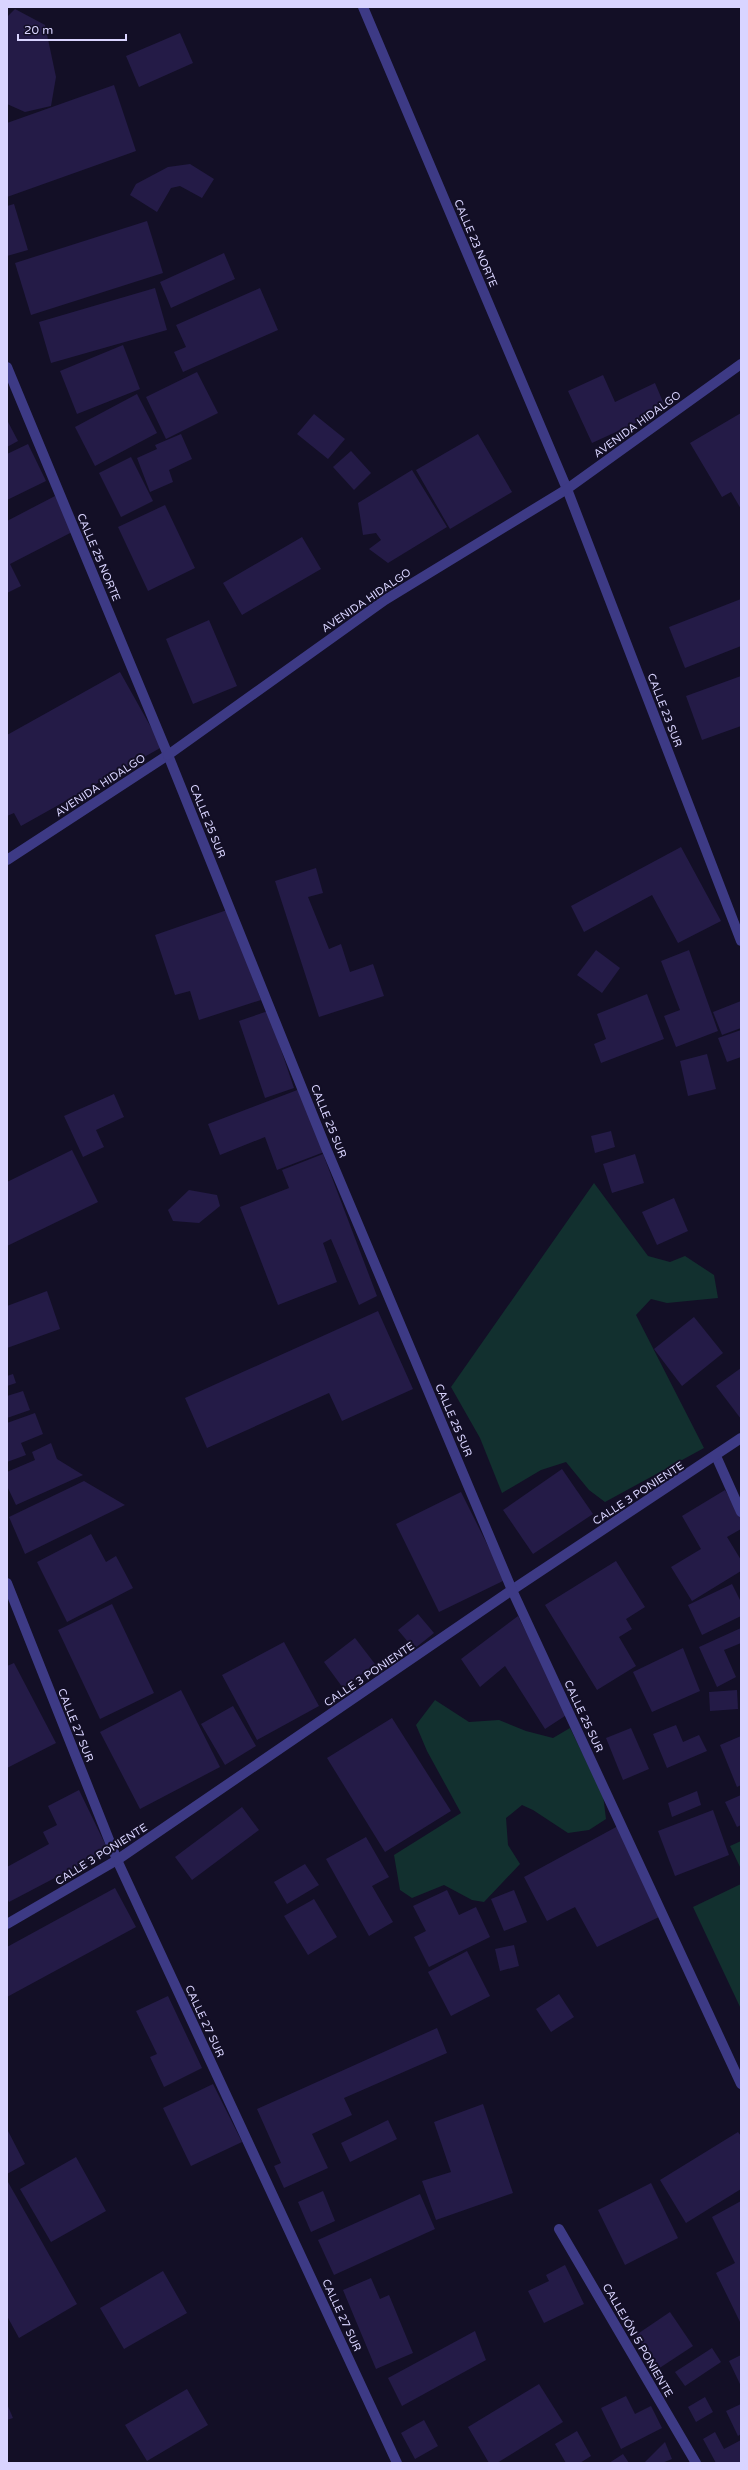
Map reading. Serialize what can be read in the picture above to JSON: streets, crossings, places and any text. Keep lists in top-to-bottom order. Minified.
{"streets":{"street":["CALLE 23 NORTE","AVENIDA HIDALGO","CALLE 25 NORTE","CALLE 23 SUR","CALLE 25 SUR","CALLE 3 PONIENTE","CALLE 27 SUR","CALLEJÓN 5 PONIENTE"]},"crossings":[["CALLE 23 NORTE","AVENIDA HIDALGO"],["CALLE 23 NORTE","CALLE 23 SUR"],["AVENIDA HIDALGO","CALLE 25 NORTE"],["AVENIDA HIDALGO","CALLE 23 SUR"],["AVENIDA HIDALGO","CALLE 25 SUR"],["CALLE 25 NORTE","CALLE 25 SUR"],["CALLE 25 SUR","CALLE 3 PONIENTE"],["CALLE 3 PONIENTE","CALLE 27 SUR"]],"scale_bar":"20 m"}
